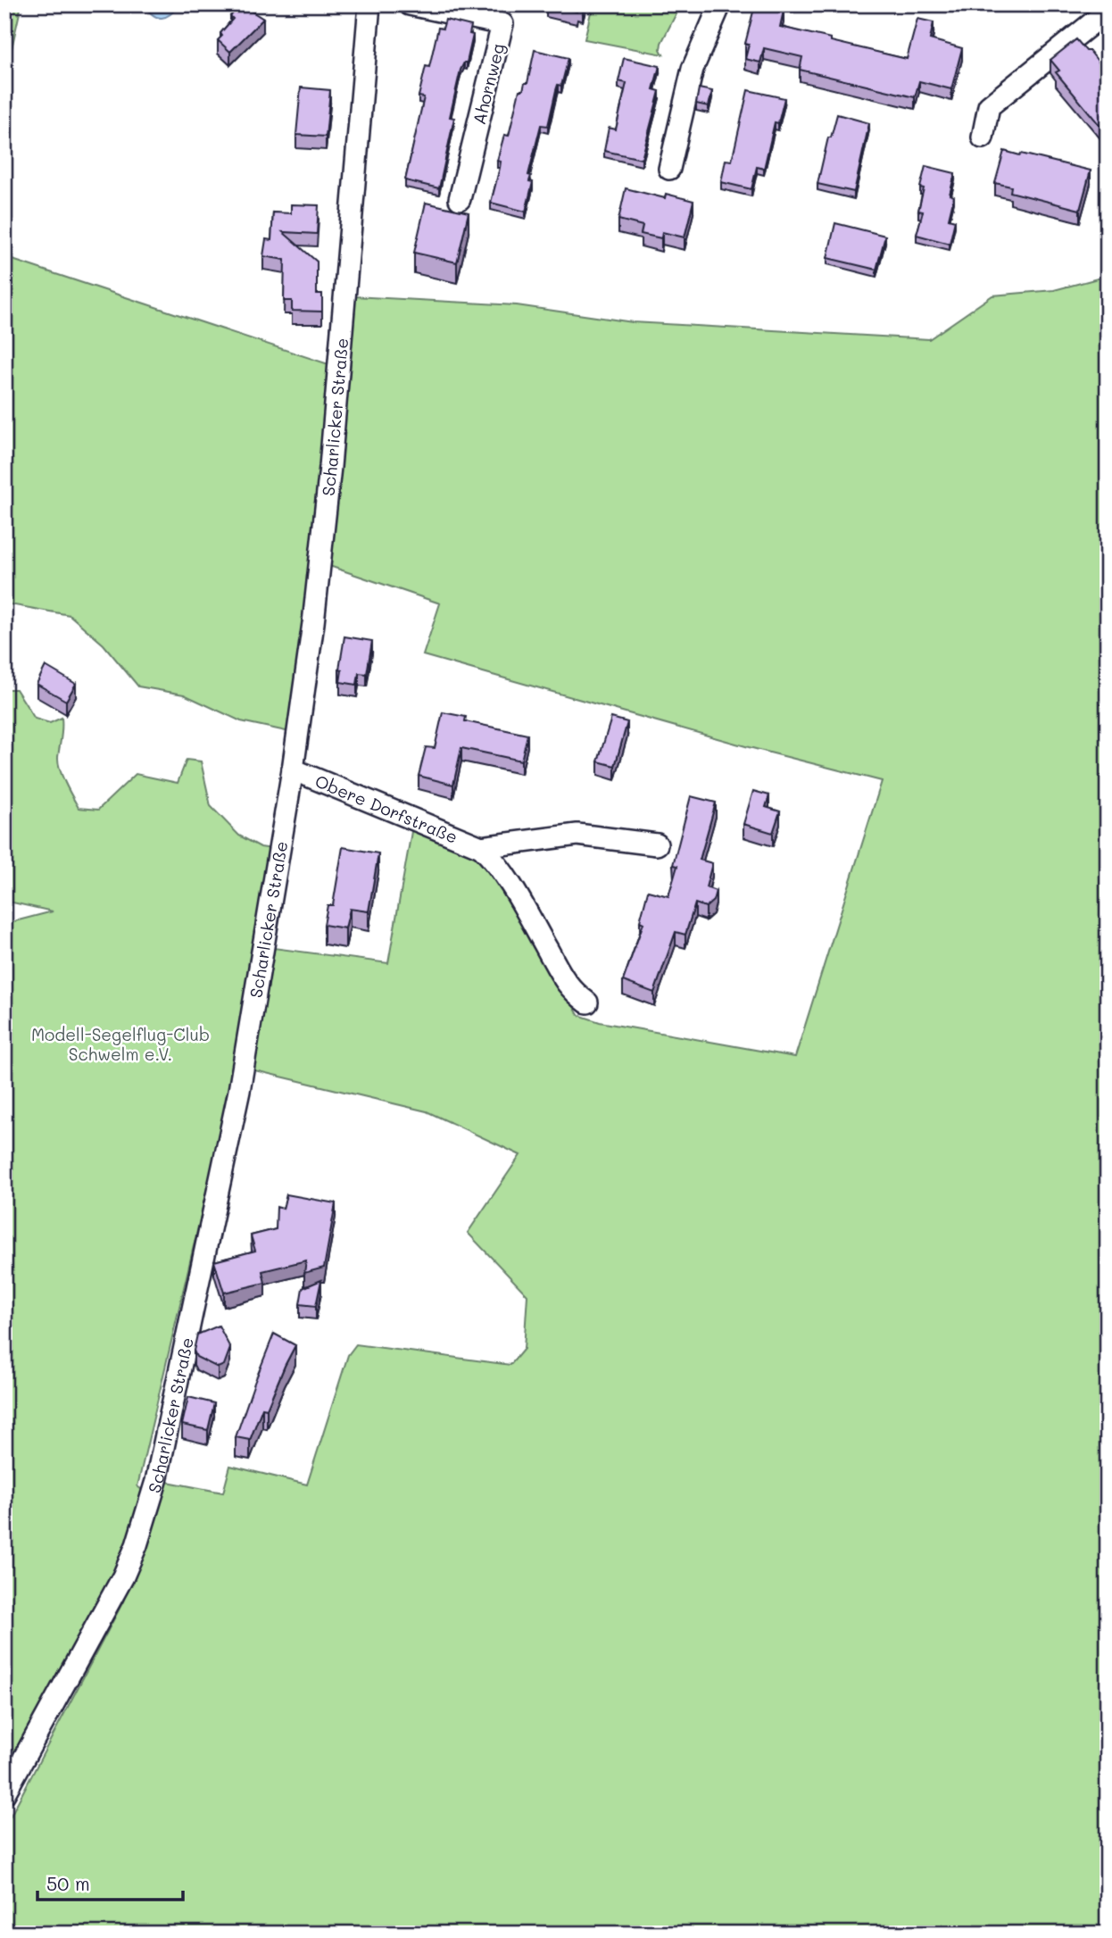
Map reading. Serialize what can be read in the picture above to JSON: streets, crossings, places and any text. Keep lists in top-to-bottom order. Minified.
{"streets":{"street":["Ahornweg","Scharlicker Straße","Obere Dorfstraße"]},"crossings":[["Scharlicker Straße","Obere Dorfstraße"]],"parks":["Modell-Segelflug-Club Schwelm e.V."],"scale_bar":"50 m"}
